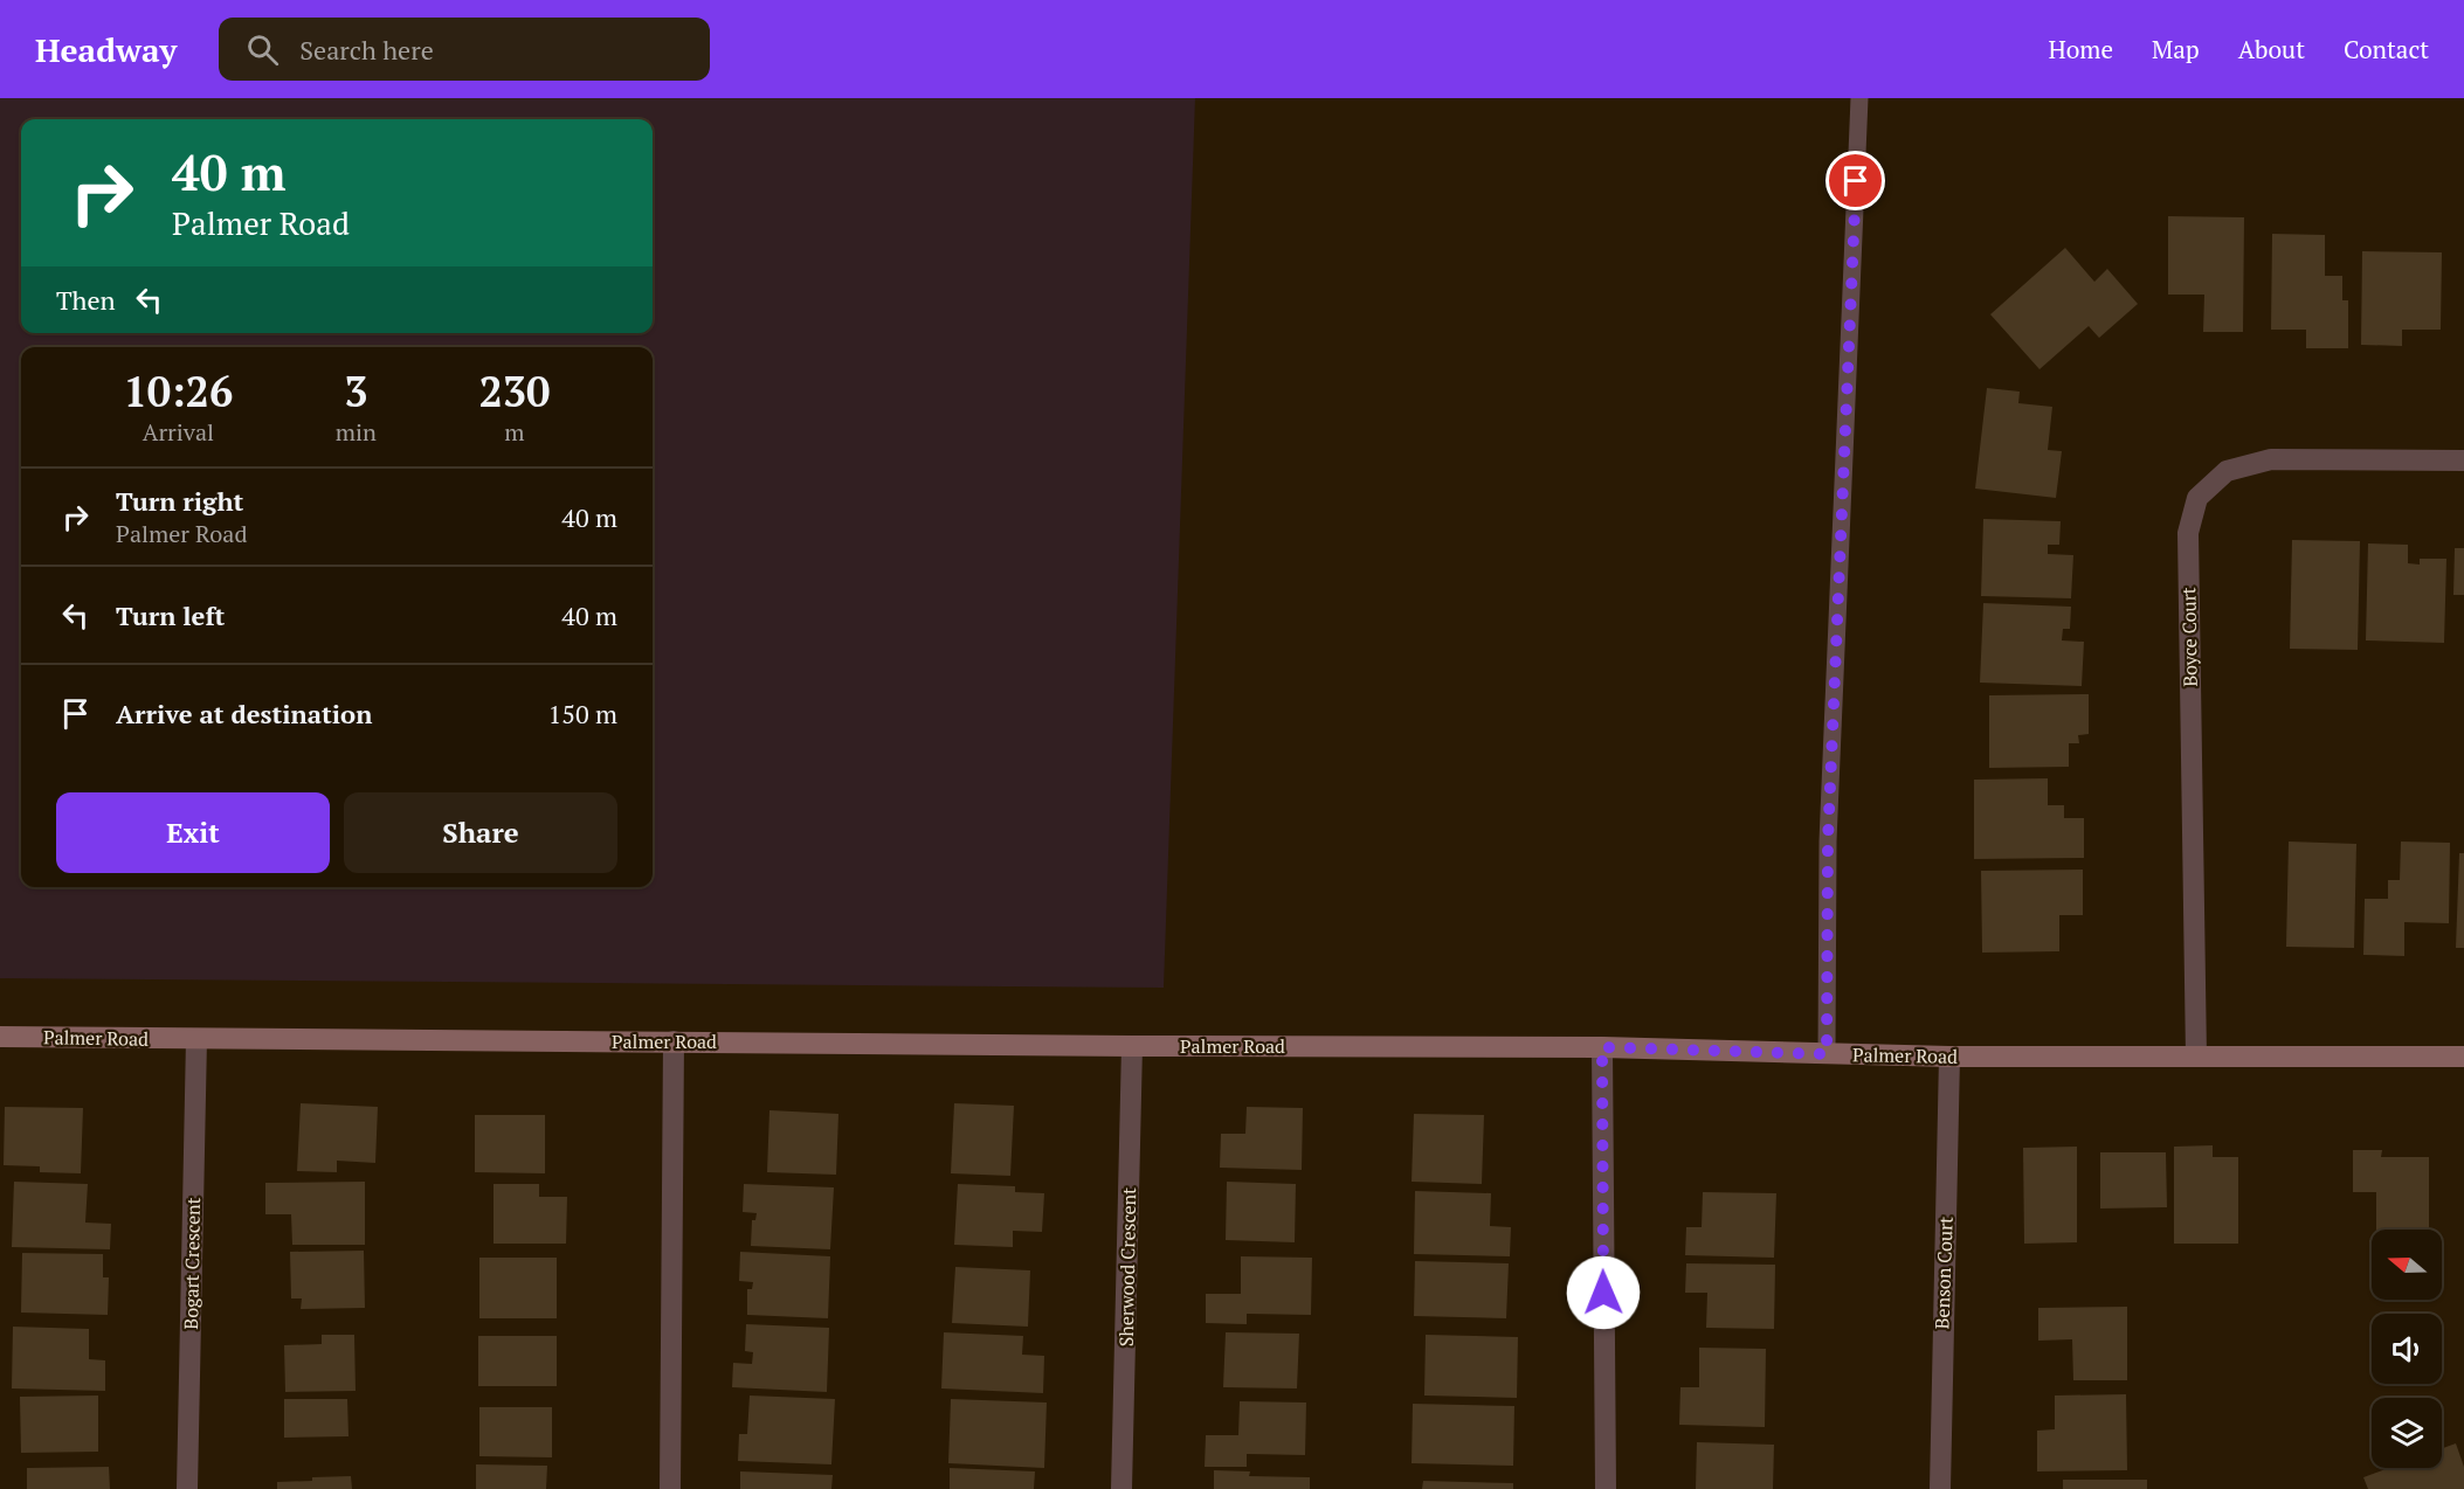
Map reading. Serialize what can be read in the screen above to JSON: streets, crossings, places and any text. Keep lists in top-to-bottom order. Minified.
{"streets":{"street":["Boyce Court","Palmer Road","Bogart Crescent","Sherwood Crescent","Benson Court"]},"crossings":[["Boyce Court","Palmer Road"],["Palmer Road","Bogart Crescent"],["Palmer Road","Sherwood Crescent"],["Palmer Road","Benson Court"]],"north":"left","page":{"header":"Headway","search":"Search here","nav":["Home","Map","About","Contact"],"turn":["40 m","Palmer Road"],"then":"Then","eta":["10:26","Arrival","3","min","230","m"],"list":[{"name":"Turn right","note":"Palmer Road","value":"40 m"},{"name":"Turn left","value":"40 m"},{"name":"Arrive at destination","value":"150 m"}],"buttons":["Exit","Share"]}}
